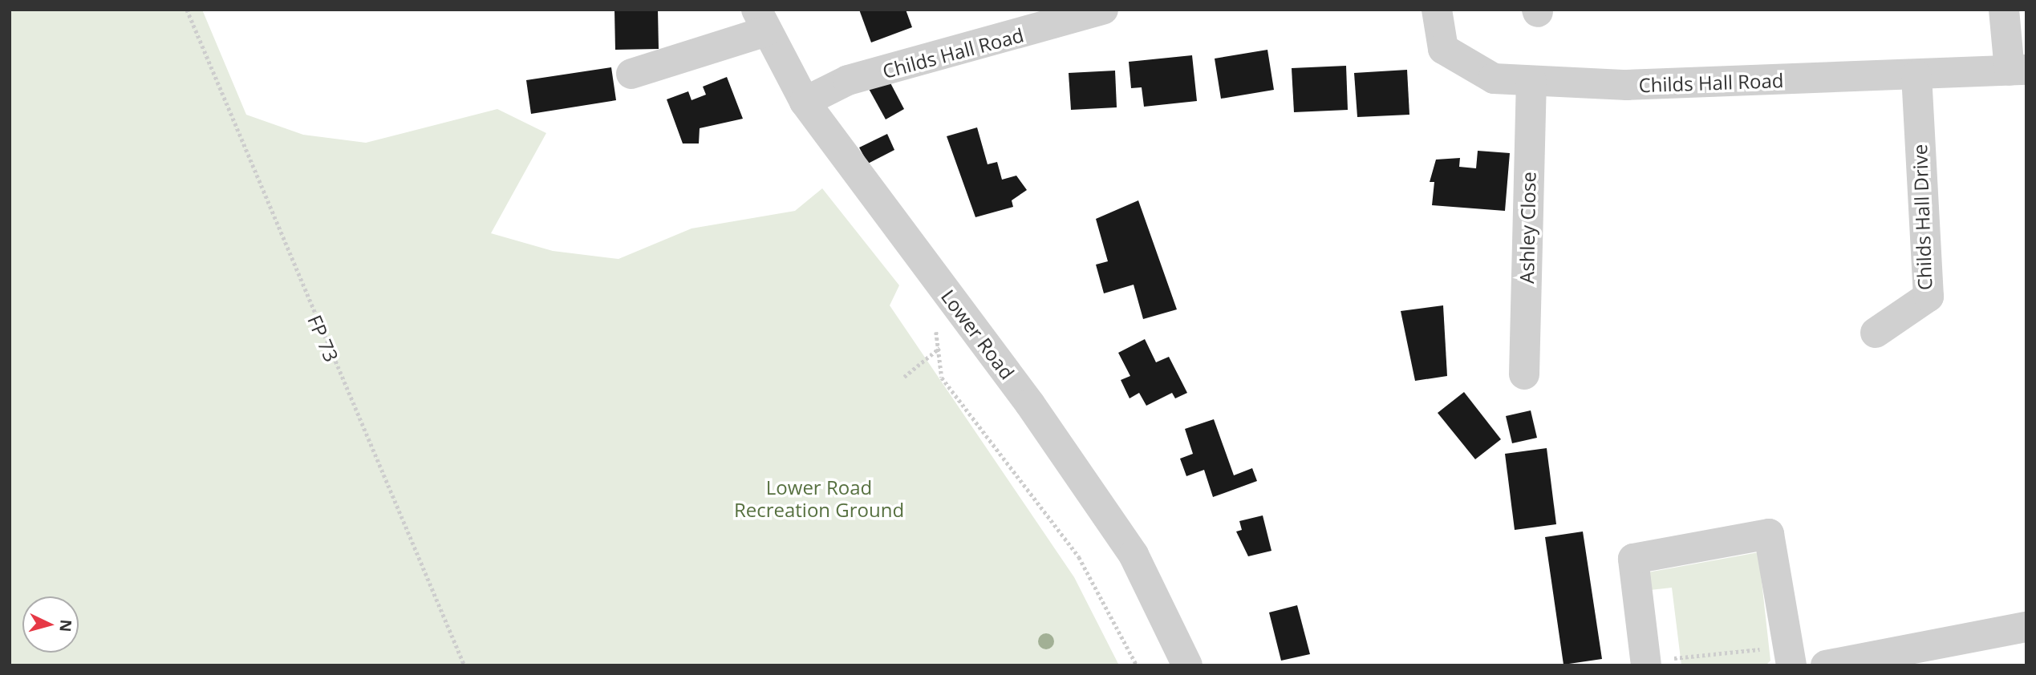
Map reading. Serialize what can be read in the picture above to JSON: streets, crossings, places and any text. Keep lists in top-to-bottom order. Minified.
{"streets":{"street":["Childs Hall Road","Childs Hall Drive","Ashley Close","Lower Road"],"path":["FP 73"]},"crossings":[["Childs Hall Road","Childs Hall Drive"],["Childs Hall Road","Ashley Close"],["Childs Hall Road","Lower Road"]],"parks":["Lower Road Recreation Ground"],"north":"right"}
